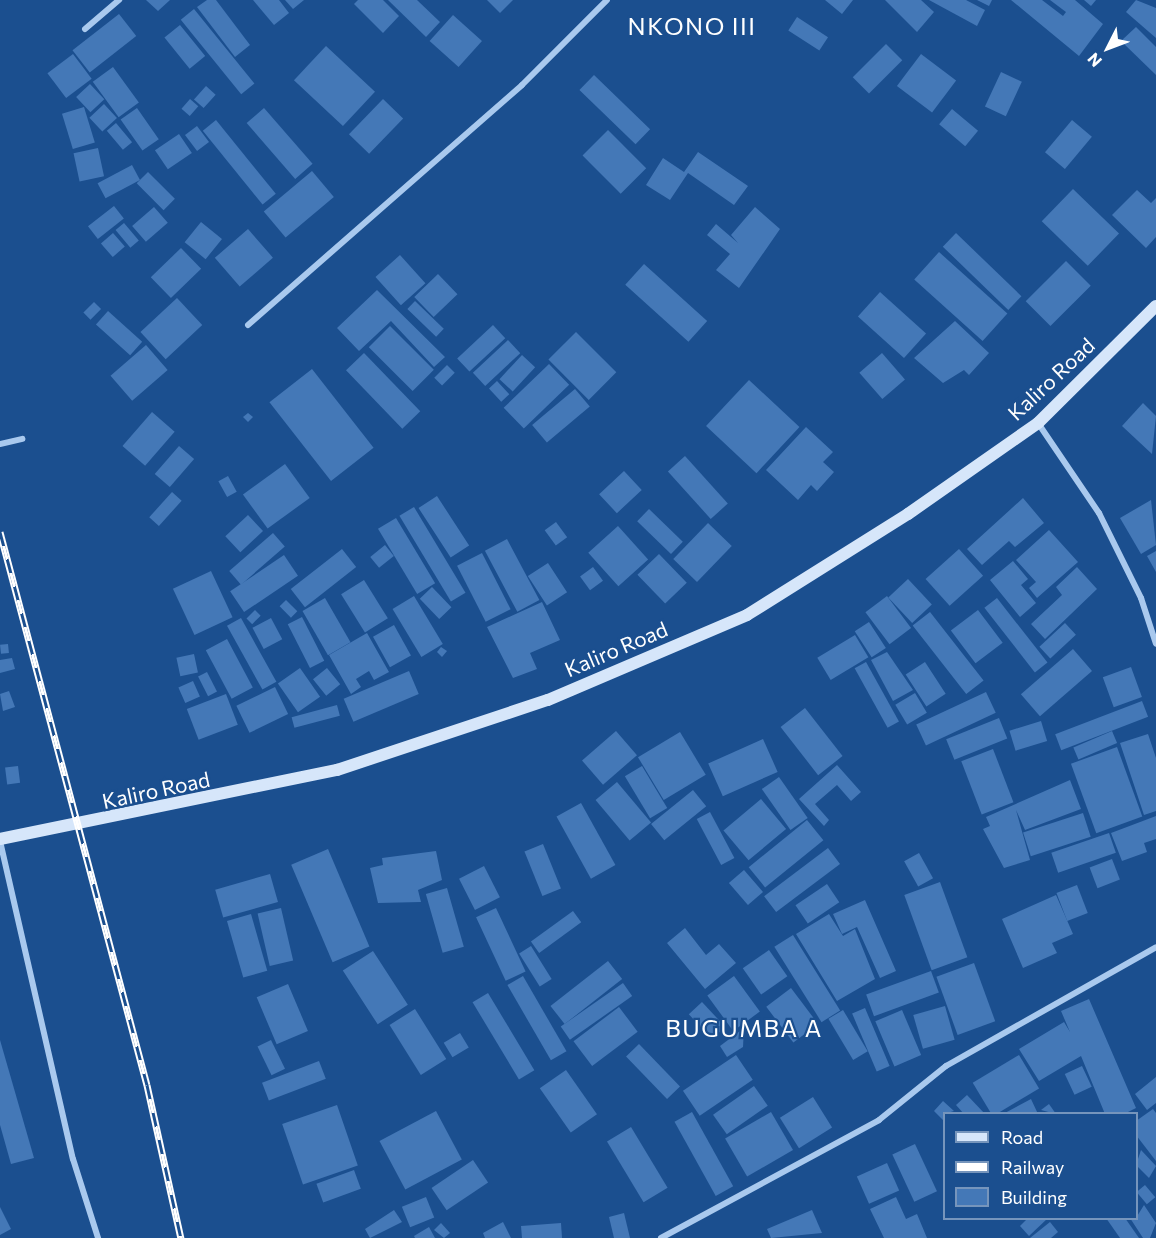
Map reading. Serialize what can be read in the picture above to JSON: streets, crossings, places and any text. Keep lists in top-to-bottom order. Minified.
{"streets":{"main road":["Kaliro Road"]},"districts":["NKONO III","BUGUMBA A"],"legend":["Road","Railway","Building"],"north":"bottom left"}
